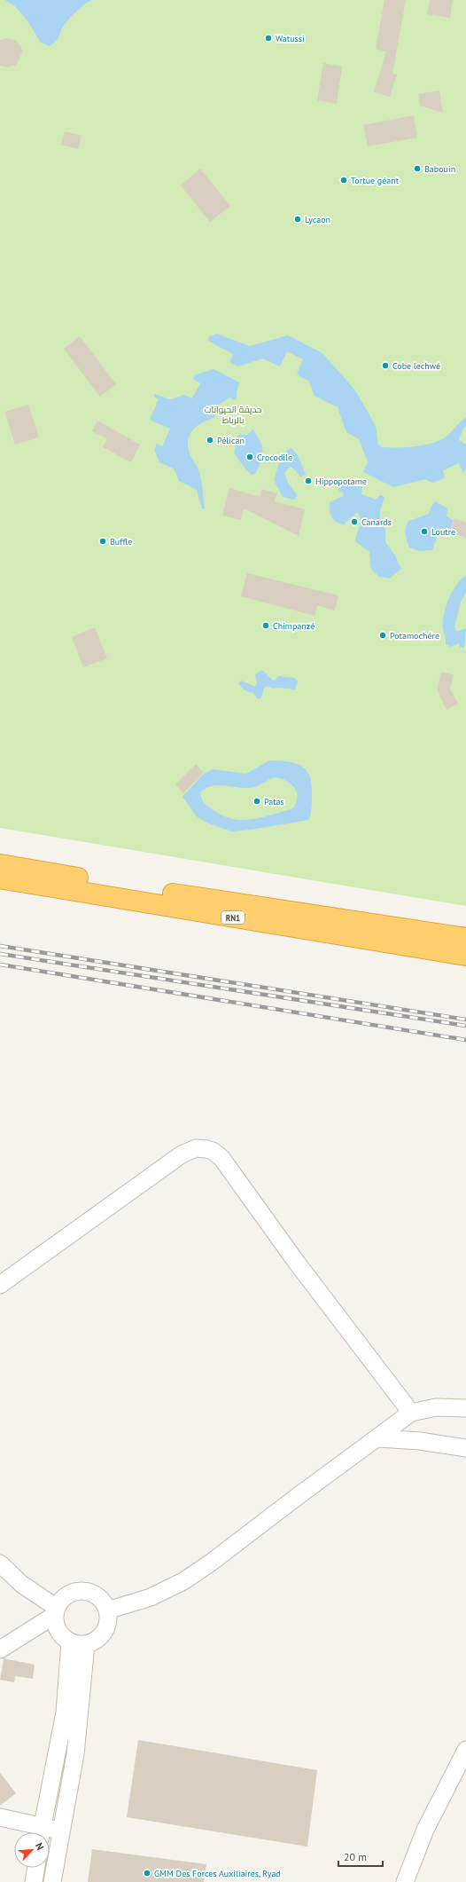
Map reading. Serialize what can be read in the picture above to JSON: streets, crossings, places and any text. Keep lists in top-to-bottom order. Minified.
{"streets":{"highway":["RN1"]},"parks":["حديقة الحيوانات بالرباط"],"places":["Watussi","Babouin","Tortue géant","Lycaon","Cobe lechwé","Pélican","Crocodile","Hippopotame","Canards","Loutre","Buffle","Chimpanzé","Potamochére","Patas","GMM Des Forces Auxiliaires, Ryad"],"scale_bar":"20 m","north":"top right"}
